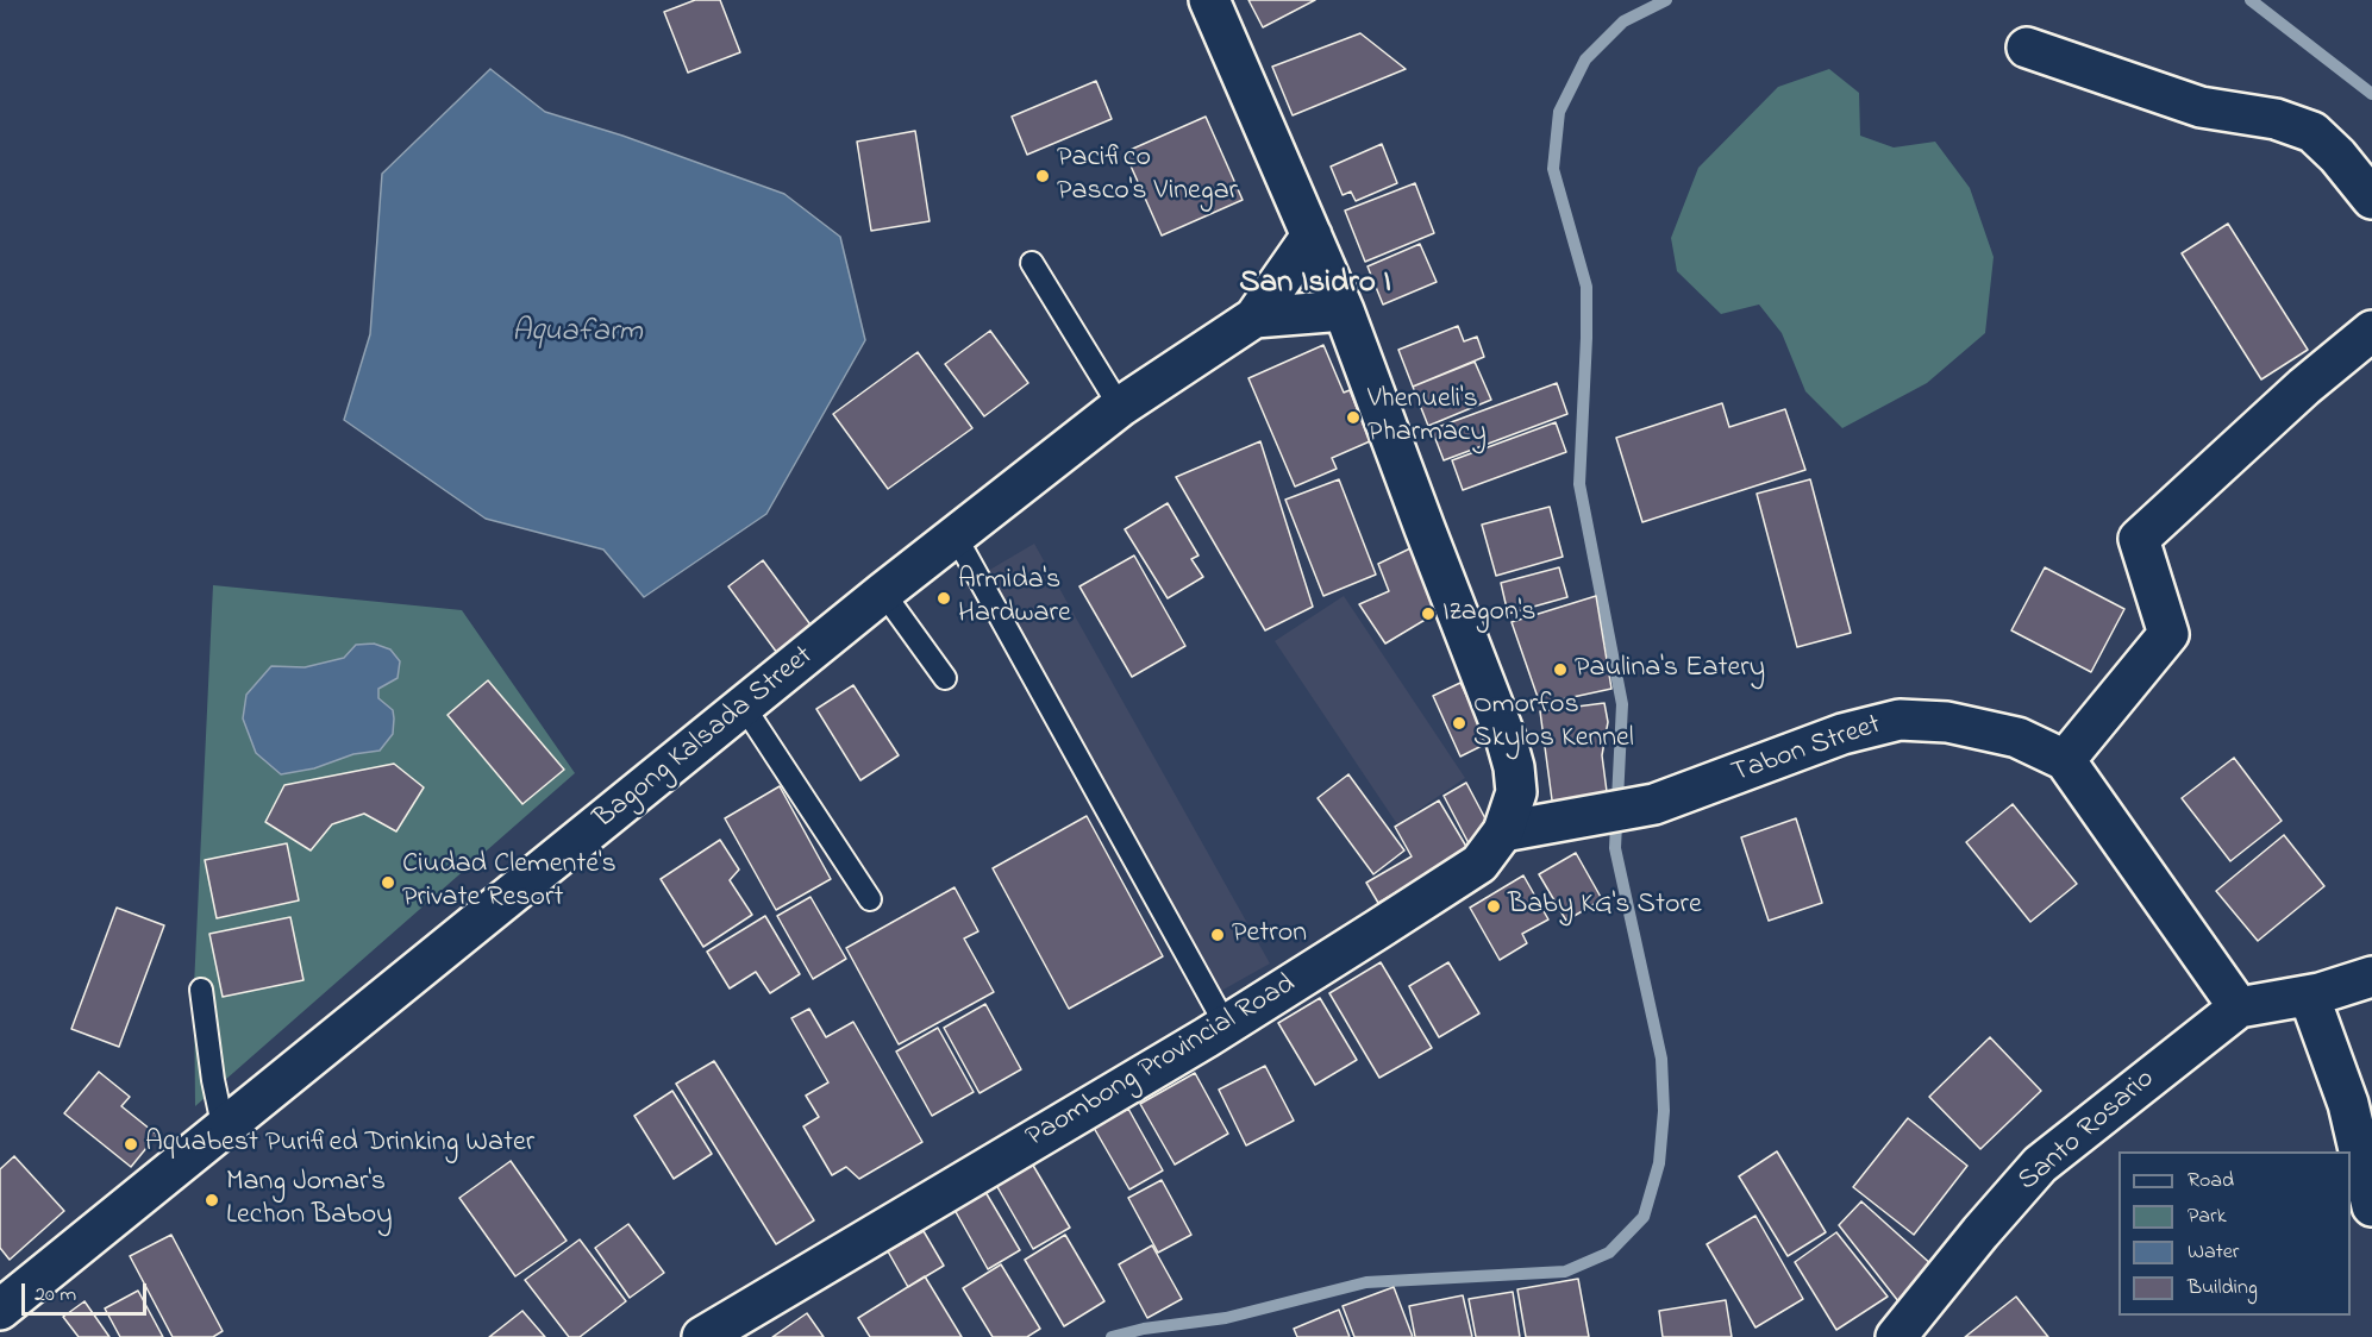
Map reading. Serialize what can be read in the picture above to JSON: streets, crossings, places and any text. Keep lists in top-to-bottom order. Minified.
{"streets":{"main road":["Bagong Kalsada Street","Tabon Street","Paombong Provincial Road","Santo Rosario"]},"crossings":[["Bagong Kalsada Street","Paombong Provincial Road"],["Tabon Street","Paombong Provincial Road"],["Tabon Street","Santo Rosario"]],"districts":["San Isidro I"],"water":["Aquafarm"],"places":["Pacifico Pasco's Vinegar","Vhenueli's Pharmacy","Armida's Hardware","Izagon's","Paulina's Eatery","Omorfos Skylos Kennel","Ciudad Clemente's Private Resort","Baby KG's Store","Petron","Aquabest Purified Drinking Water","Mang Jomar's Lechon Baboy"],"legend":["Road","Park","Water","Building"],"scale_bar":"20 m"}
